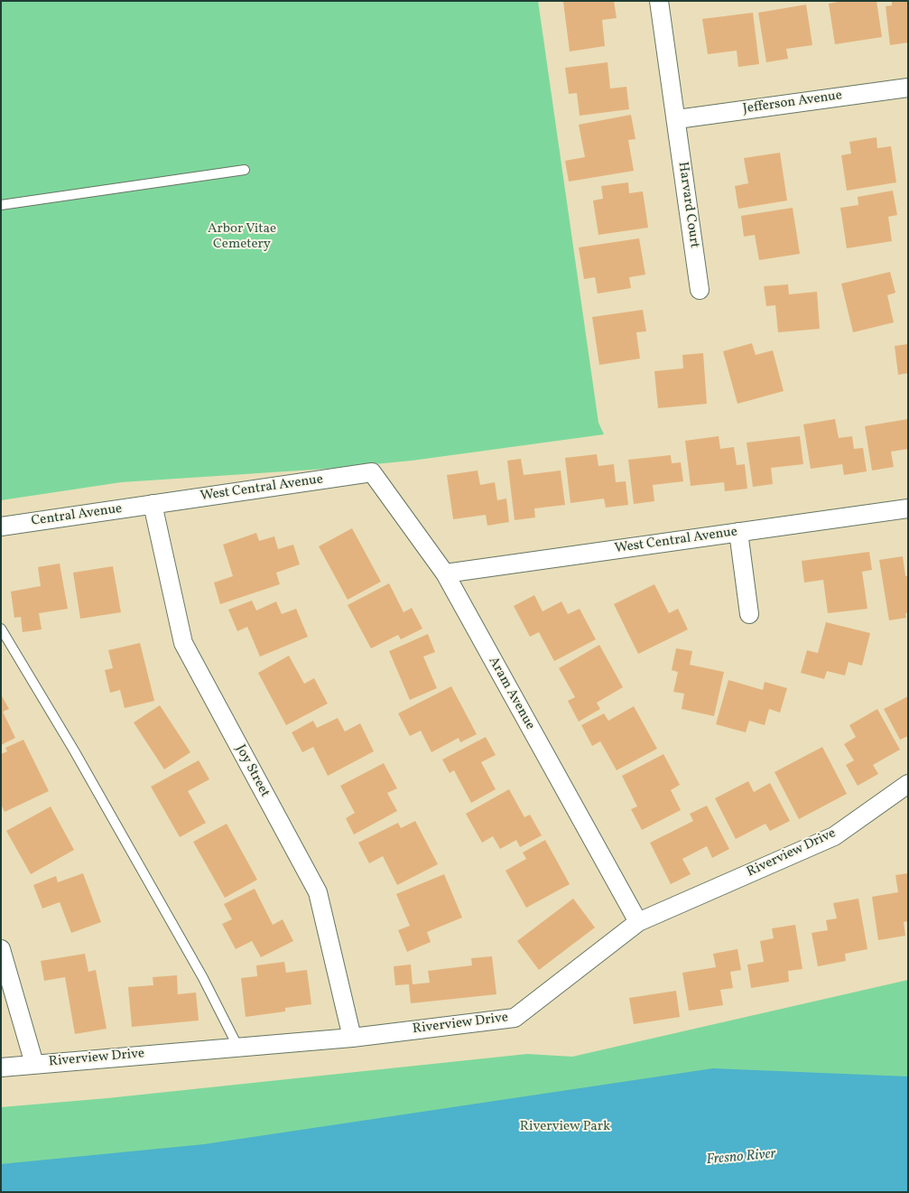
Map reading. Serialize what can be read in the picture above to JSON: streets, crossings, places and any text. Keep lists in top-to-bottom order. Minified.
{"streets":{"street":["Jefferson Avenue","Harvard Court","West Central Avenue","Central Avenue","Aram Avenue","Joy Street","Riverview Drive"]},"crossings":[["Jefferson Avenue","Harvard Court"],["West Central Avenue","Central Avenue"],["West Central Avenue","Aram Avenue"],["West Central Avenue","Joy Street"],["Central Avenue","Joy Street"],["Aram Avenue","Riverview Drive"],["Joy Street","Riverview Drive"]],"water":["Fresno River"],"parks":["Arbor Vitae Cemetery","Riverview Park"]}
